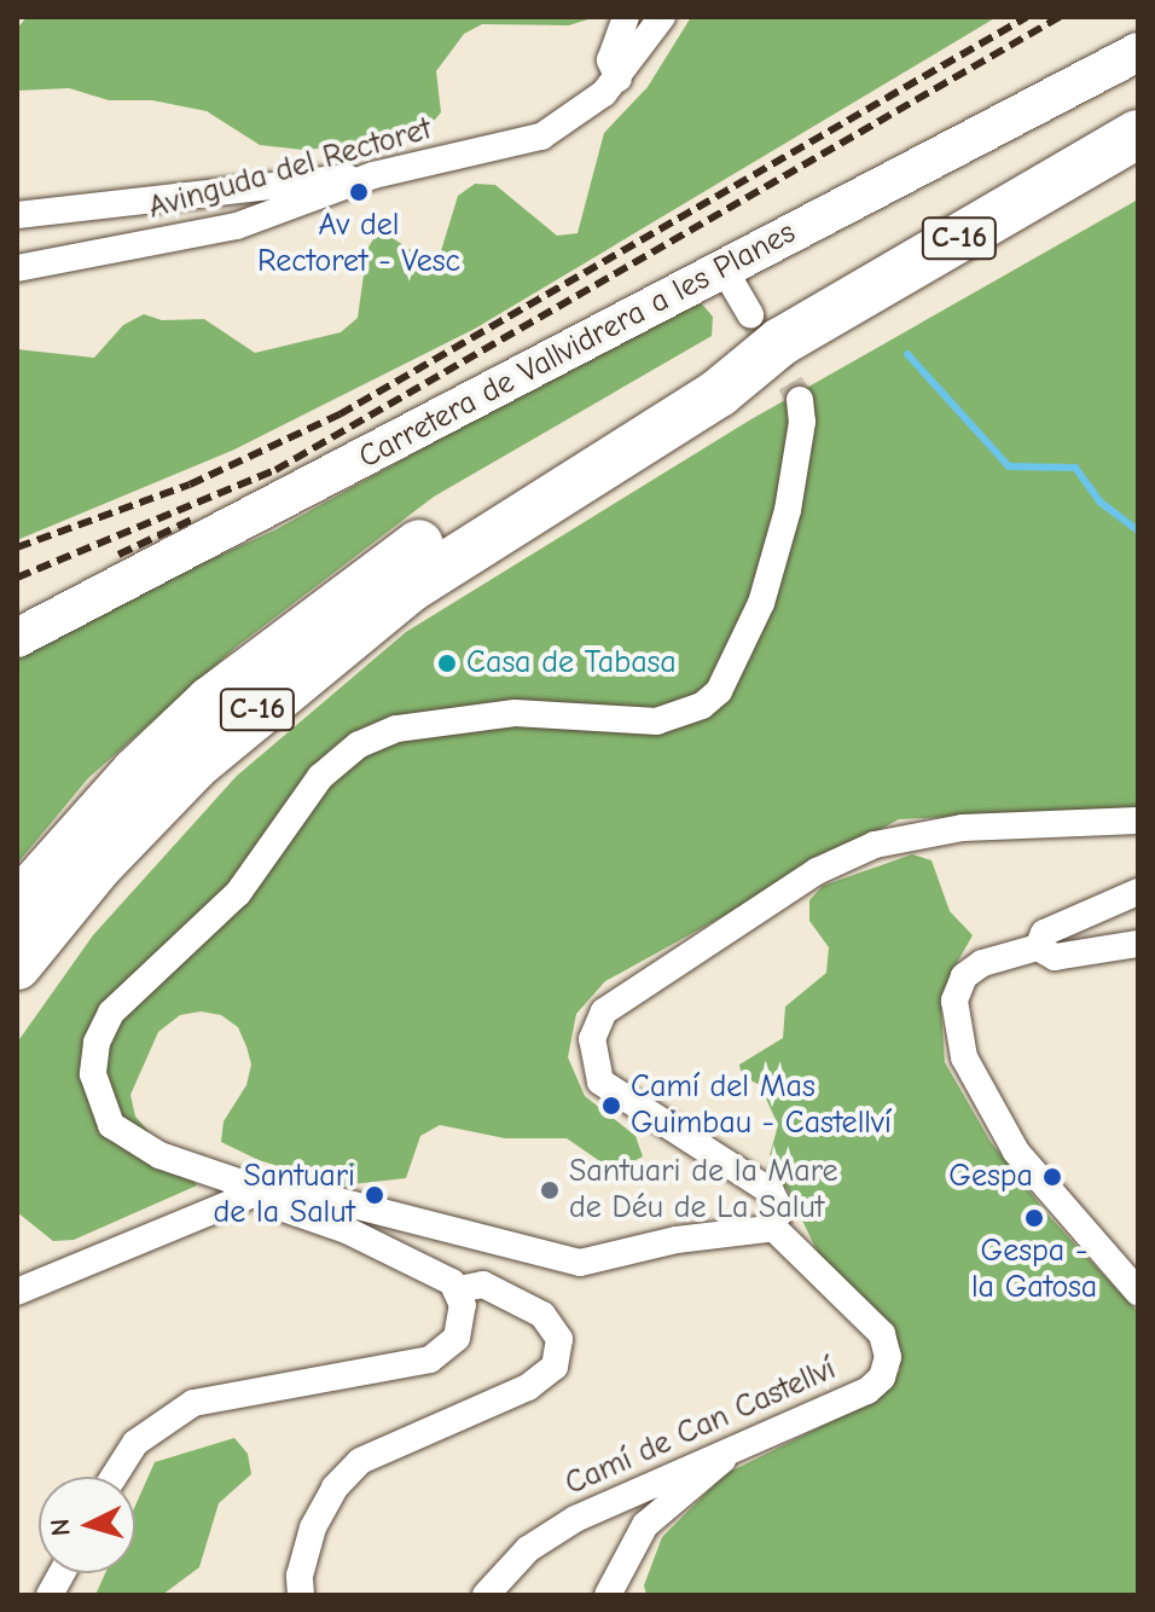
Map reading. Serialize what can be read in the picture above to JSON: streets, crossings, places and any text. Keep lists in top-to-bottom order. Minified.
{"streets":{"highway":["C-16"],"main road":["Carretera de Vallvidrera a les Planes"],"street":["Avinguda del Rectoret","Camí de Can Castellví"]},"places":["Av del Rectoret - Vesc","Casa de Tabasa","Camí del Mas Guimbau - Castellví","Gespa","Santuari de la Mare de Déu de La Salut","Santuari de la Salut","Gespa - la Gatosa"],"north":"left"}
